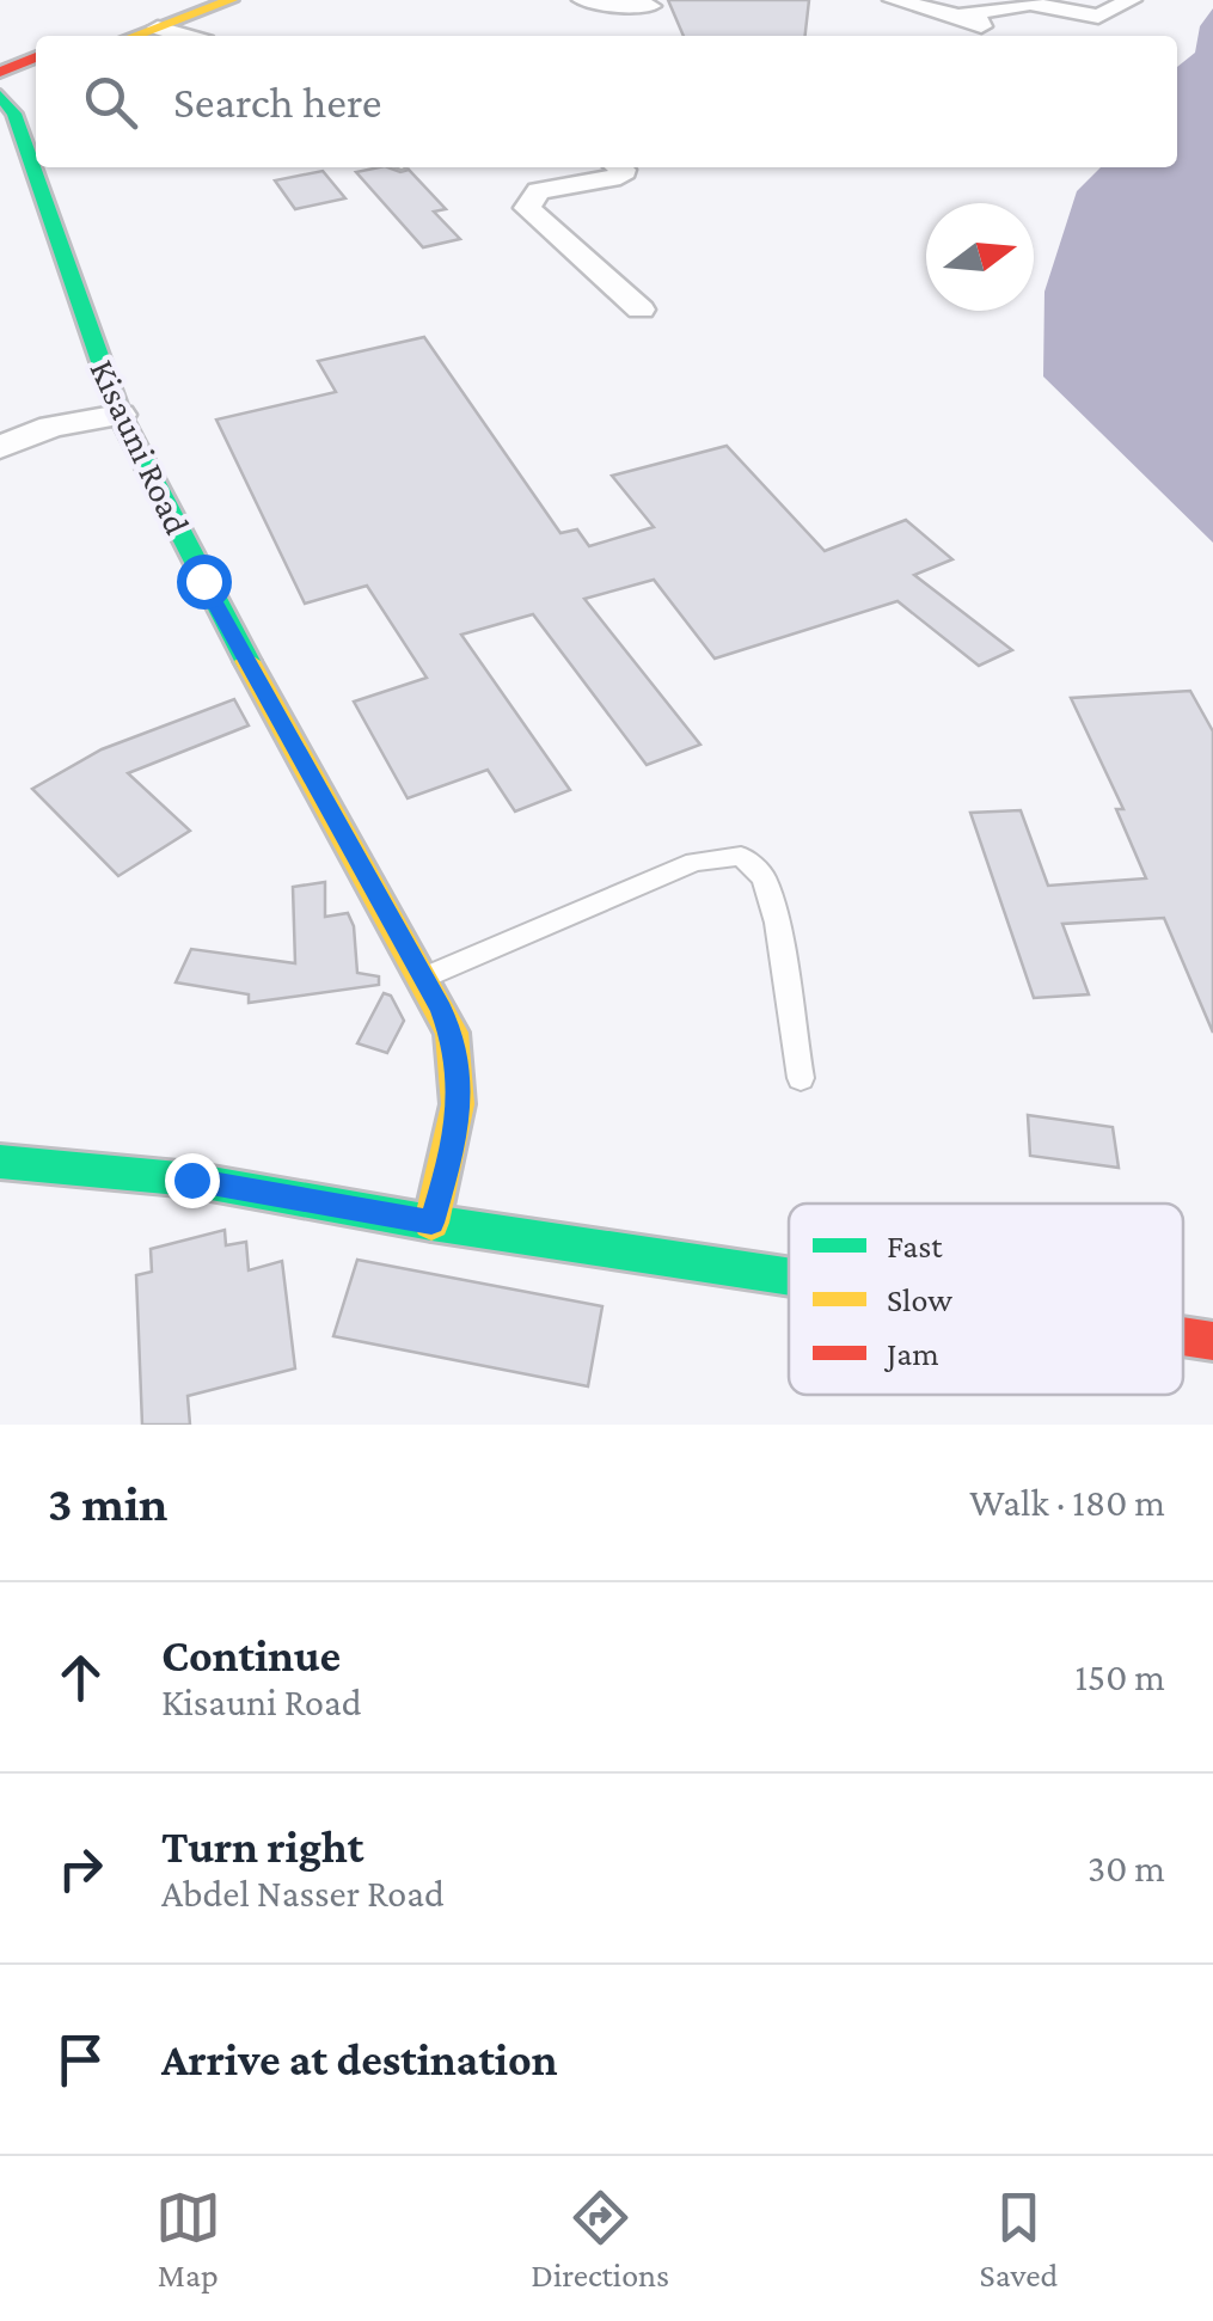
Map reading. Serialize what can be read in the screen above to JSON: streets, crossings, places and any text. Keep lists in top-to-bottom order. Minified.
{"streets":{"street":["Kisauni Road"]},"legend":["Fast","Slow","Jam"],"north":"right","page":{"search":"Search here","heading":["3 min","Walk · 180 m"],"list":[["Continue","Kisauni Road","150 m"],["Turn right","Abdel Nasser Road","30 m"],"Arrive at destination"],"nav":["Map","Directions","Saved"]}}
